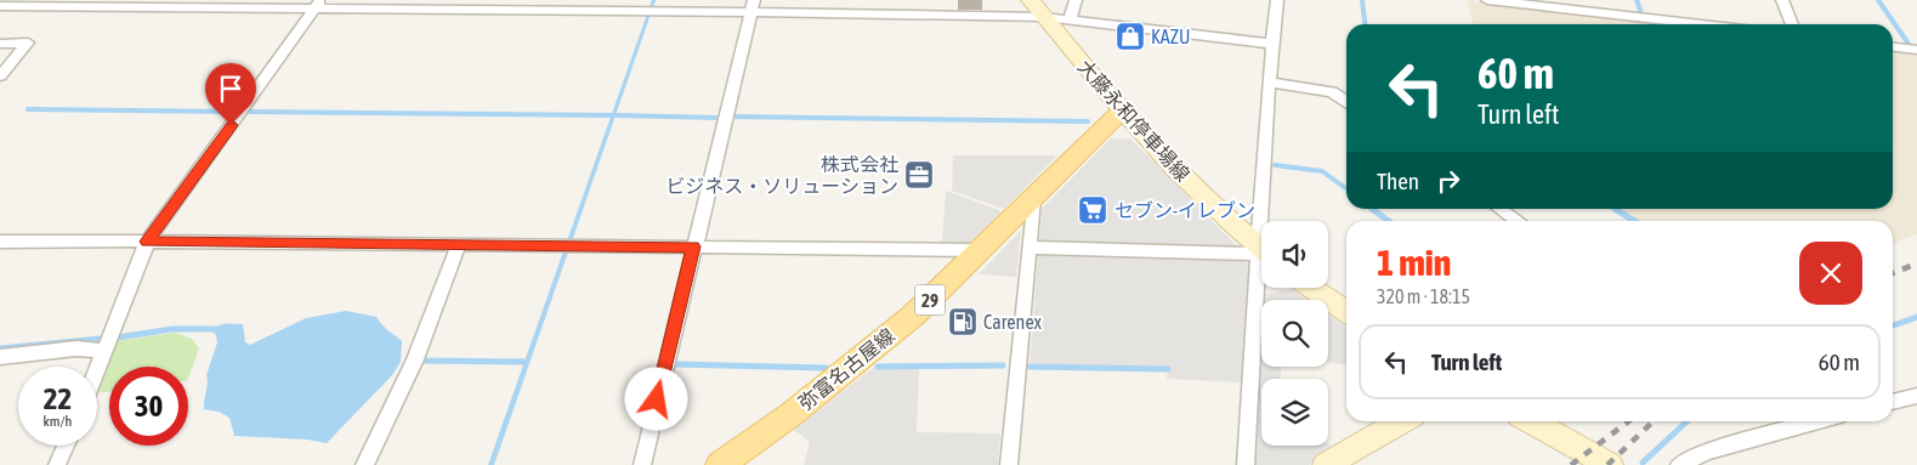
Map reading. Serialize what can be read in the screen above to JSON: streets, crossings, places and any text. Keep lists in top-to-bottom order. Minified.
{"streets":{"main road":["大藤永和停車場線","29","弥富名古屋線"]},"crossings":[["大藤永和停車場線","弥富名古屋線"]],"places":{"shop":["KAZU"],"office":["株式会社 ビジネス・ソリューション"],"supermarket":["セブン-イレブン"],"fuel station":["Carenex"]},"page":{"turn":["60 m","Turn left"],"then":"Then","heading":["1 min","320 m · 18:15"],"list":[{"name":"Turn left","value":"60 m"}],"speed":"22 km/h","limit":"30"}}
